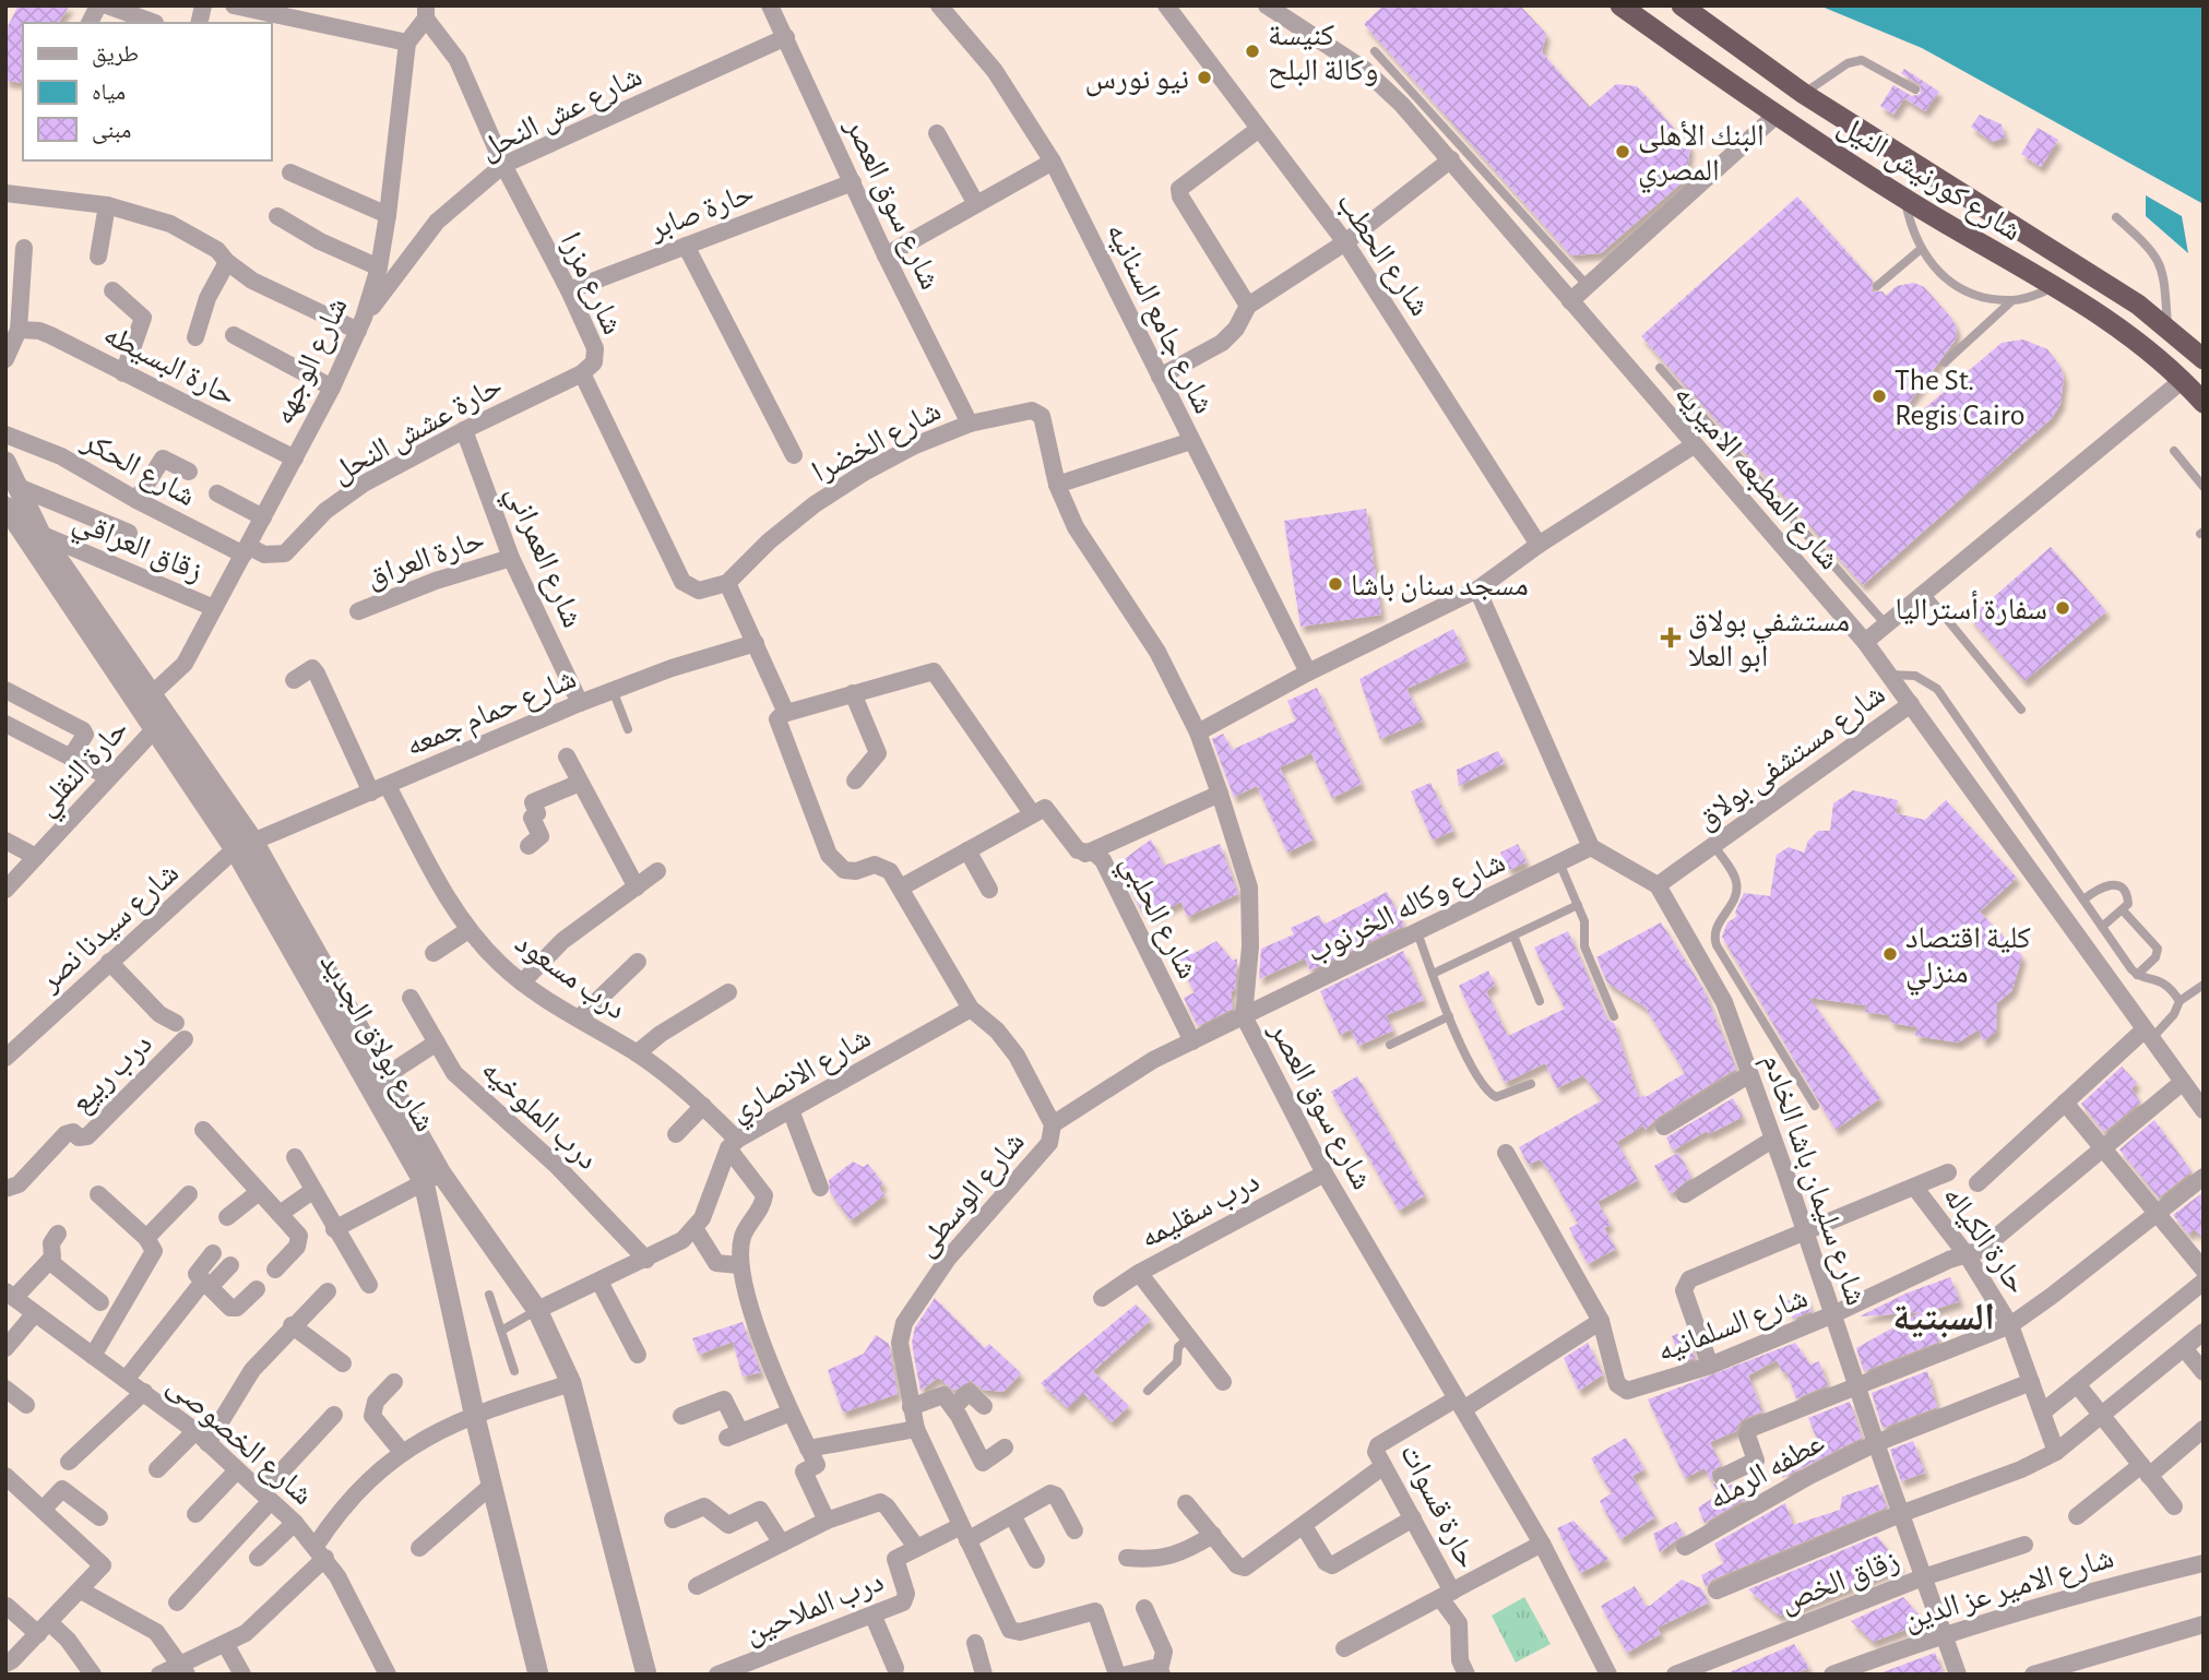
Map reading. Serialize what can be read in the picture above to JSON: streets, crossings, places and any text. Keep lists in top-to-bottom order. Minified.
{"streets":{"highway":["شارع كورنيش النيل"],"street":["شارع عش النحل","شارع سوق العصر","حارة صابر","شارع الحطب","شارع مزرا","شارع جامع السنانيه","شارع الوجهه","حارة البسيطه","حارة عشش النحل","شارع الخضرا","شارع الحكر","شارع المطبعه الاميريه","زقاق العراقي","شارع العمراني","حارة العراق","شارع حمام جمعه","شارع مستشفى بولاق","حارة النقلي","شارع وكاله الخرنوب","شارع الحلبي","شارع سيدنا نصر","درب مسعود","شارع بولاق الجديد","درب ربيع","شارع الانصاري","درب الملوخيه","شارع سليمان باشا الخادم","شارع الوسطى","درب سقليمه","حارة الكياله","شارع السلمانيه","شارع الخصوصى","عطفه الرمله","حارة قسوات","زقاق الخص","شارع الامير عز الدين","درب الملاحين"]},"crossings":[["شارع عش النحل","شارع سوق العصر"],["شارع عش النحل","شارع مزرا"],["شارع عش النحل","شارع الوجهه"],["شارع سوق العصر","حارة صابر"],["شارع سوق العصر","شارع الخضرا"],["شارع سوق العصر","شارع وكاله الخرنوب"],["شارع سوق العصر","درب سقليمه"],["شارع سوق العصر","حارة قسوات"],["حارة صابر","شارع مزرا"],["شارع مزرا","حارة عشش النحل"],["شارع مزرا","شارع الخضرا"],["شارع الوجهه","حارة البسيطه"],["شارع الوجهه","حارة عشش النحل"],["شارع الوجهه","شارع الحكر"],["شارع الوجهه","زقاق العراقي"],["شارع الوجهه","شارع بولاق الجديد"],["حارة عشش النحل","شارع الحكر"],["حارة عشش النحل","شارع العمراني"],["شارع المطبعه الاميريه","شارع مستشفى بولاق"],["شارع المطبعه الاميريه","شارع السلمانيه"],["زقاق العراقي","شارع بولاق الجديد"],["شارع العمراني","حارة العراق"],["شارع العمراني","شارع حمام جمعه"],["شارع حمام جمعه","شارع سيدنا نصر"],["شارع حمام جمعه","درب مسعود"],["شارع حمام جمعه","شارع بولاق الجديد"],["حارة النقلي","شارع بولاق الجديد"],["شارع وكاله الخرنوب","شارع الحلبي"],["شارع وكاله الخرنوب","شارع سليمان باشا الخادم"],["شارع وكاله الخرنوب","شارع الوسطى"],["شارع الحلبي","شارع الوسطى"],["شارع سيدنا نصر","شارع بولاق الجديد"],["شارع سيدنا نصر","درب ربيع"],["درب مسعود","شارع الانصاري"],["شارع الانصاري","درب الملوخيه"],["شارع الانصاري","شارع الوسطى"],["شارع سليمان باشا الخادم","شارع السلمانيه"],["شارع سليمان باشا الخادم","عطفه الرمله"],["شارع سليمان باشا الخادم","زقاق الخص"],["شارع سليمان باشا الخادم","شارع الامير عز الدين"],["شارع الوسطى","درب الملاحين"],["حارة الكياله","شارع السلمانيه"],["حارة الكياله","عطفه الرمله"]],"districts":["السبتية"],"places":{"other":["كنيسة وكالة البلح","نيو نورس","البنك الأهلى المصري","The St. Regis Cairo","مسجد سنان باشا","سفارة أستراليا","كلية اقتصاد منزلي"],"health":["مستشفي بولاق ابو العلا"]},"legend":["طريق","مياه","مبنى"]}
